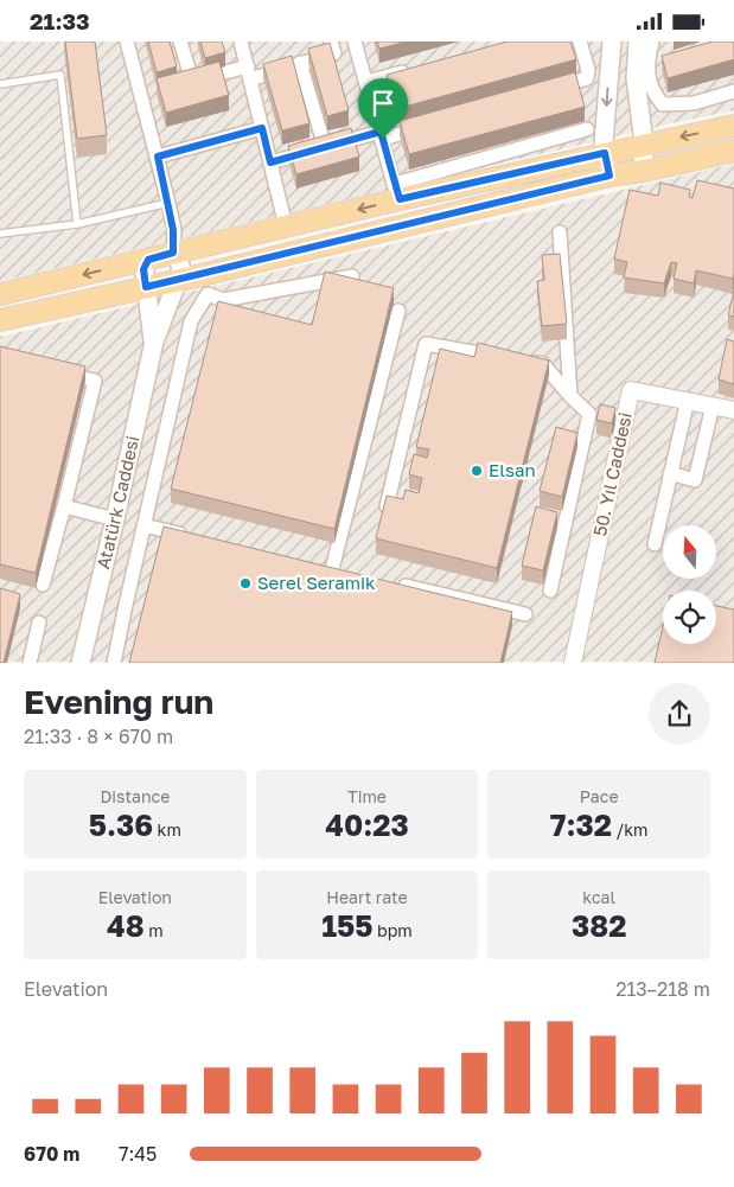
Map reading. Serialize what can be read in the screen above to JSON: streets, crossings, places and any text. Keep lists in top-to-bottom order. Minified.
{"streets":{"main road":["Atatürk Caddesi"],"street":["50. Yıl Caddesi"]},"places":["Elsan","Serel Seramik"],"north":"top","page":{"status":"21:33","heading":["Evening run","21:33 · 8 × 670 m"],"stats":[["Distance","5.36 km"],["Time","40:23"],["Pace","7:32 /km"],["Elevation","48 m"],["Heart rate","155 bpm"],["kcal","382"]],"chart":["Elevation","213–218 m"],"list":[{"name":"670 m","note":"7:45"}]}}
